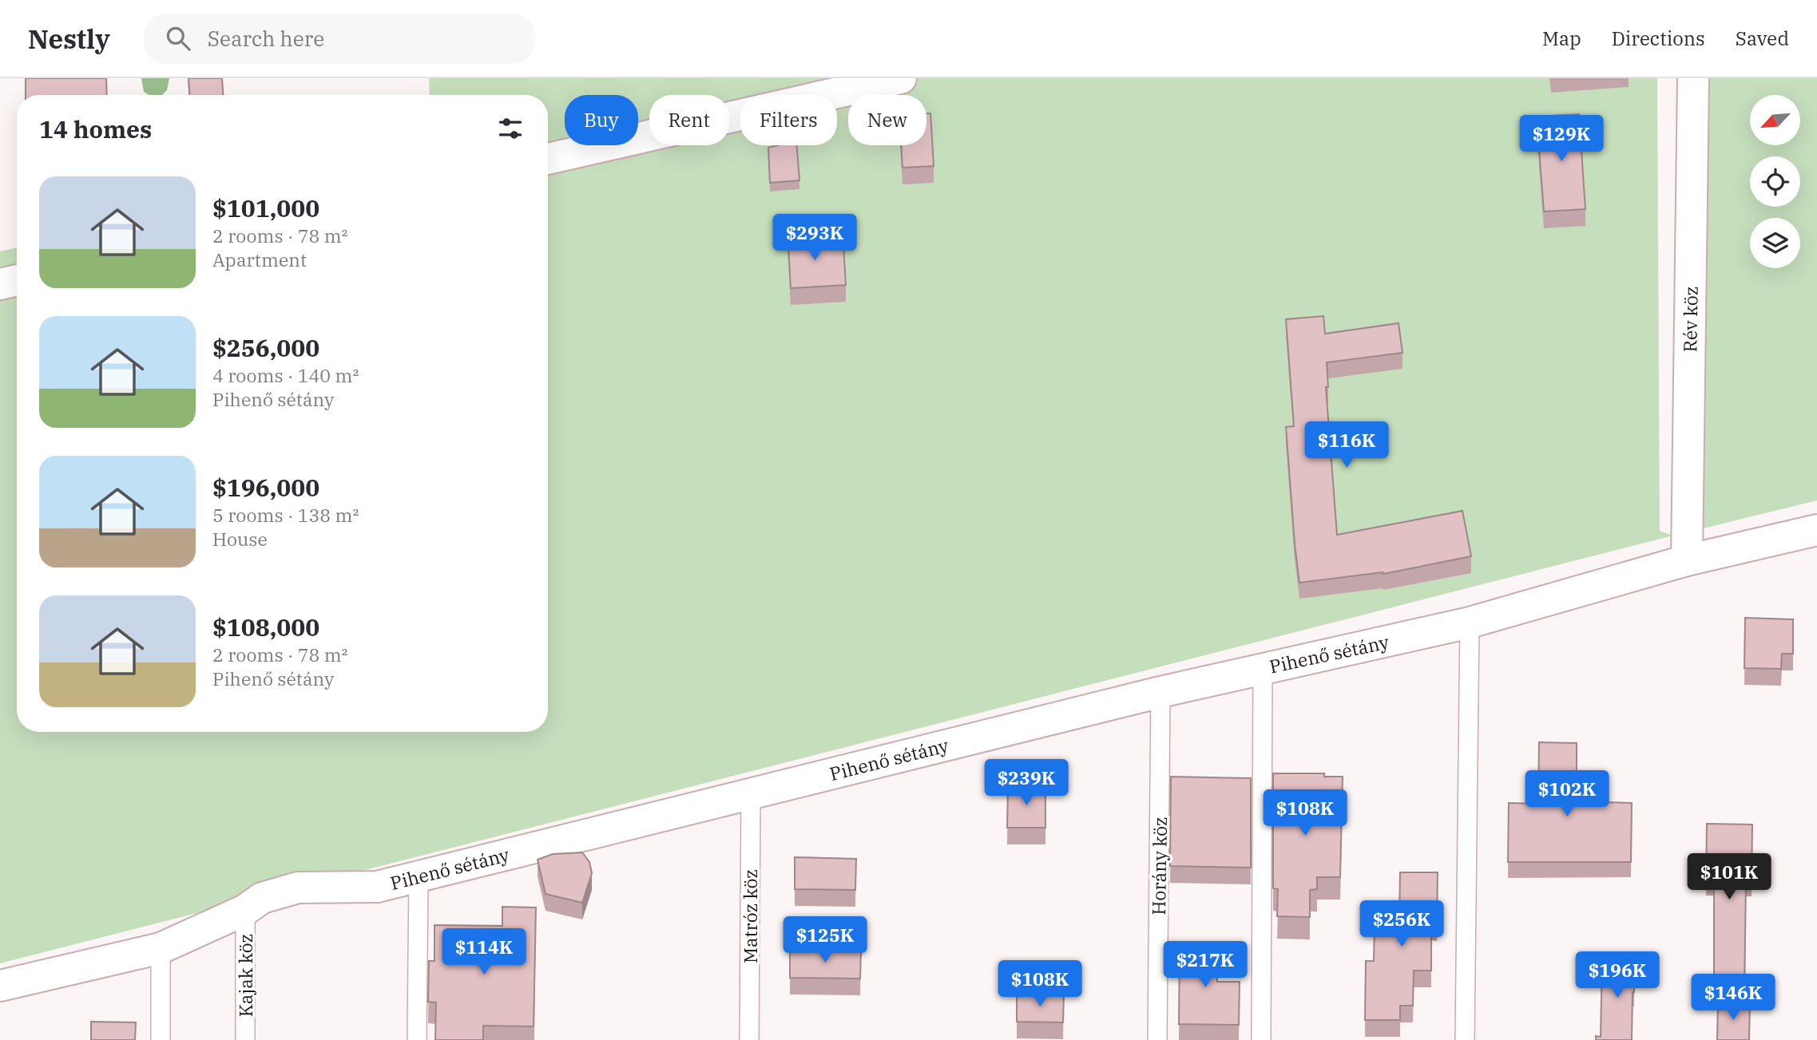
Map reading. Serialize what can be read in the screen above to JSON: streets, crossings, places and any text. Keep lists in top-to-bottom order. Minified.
{"streets":{"street":["Rév köz","Pihenő sétány"],"lane":["Horány köz","Matróz köz","Kajak köz"]},"crossings":[["Rév köz","Pihenő sétány"],["Pihenő sétány","Horány köz"],["Pihenő sétány","Matróz köz"],["Pihenő sétány","Kajak köz"]],"north":"bottom left","page":{"header":"Nestly","search":"Search here","nav":["Map","Directions","Saved"],"chip":["Buy","Rent","Filters","New"],"heading":"14 homes","price":["$129K","$293K","$116K","$239K","$102K","$108K","$101K","$256K","$125K","$114K","$217K","$196K","$108K","$146K"],"list":[{"name":"$101,000","note":"2 rooms · 78 m² · Apartment"},{"name":"$256,000","note":"4 rooms · 140 m² · Pihenő sétány"},{"name":"$196,000","note":"5 rooms · 138 m² · House"},{"name":"$108,000","note":"2 rooms · 78 m² · Pihenő sétány"}]}}
